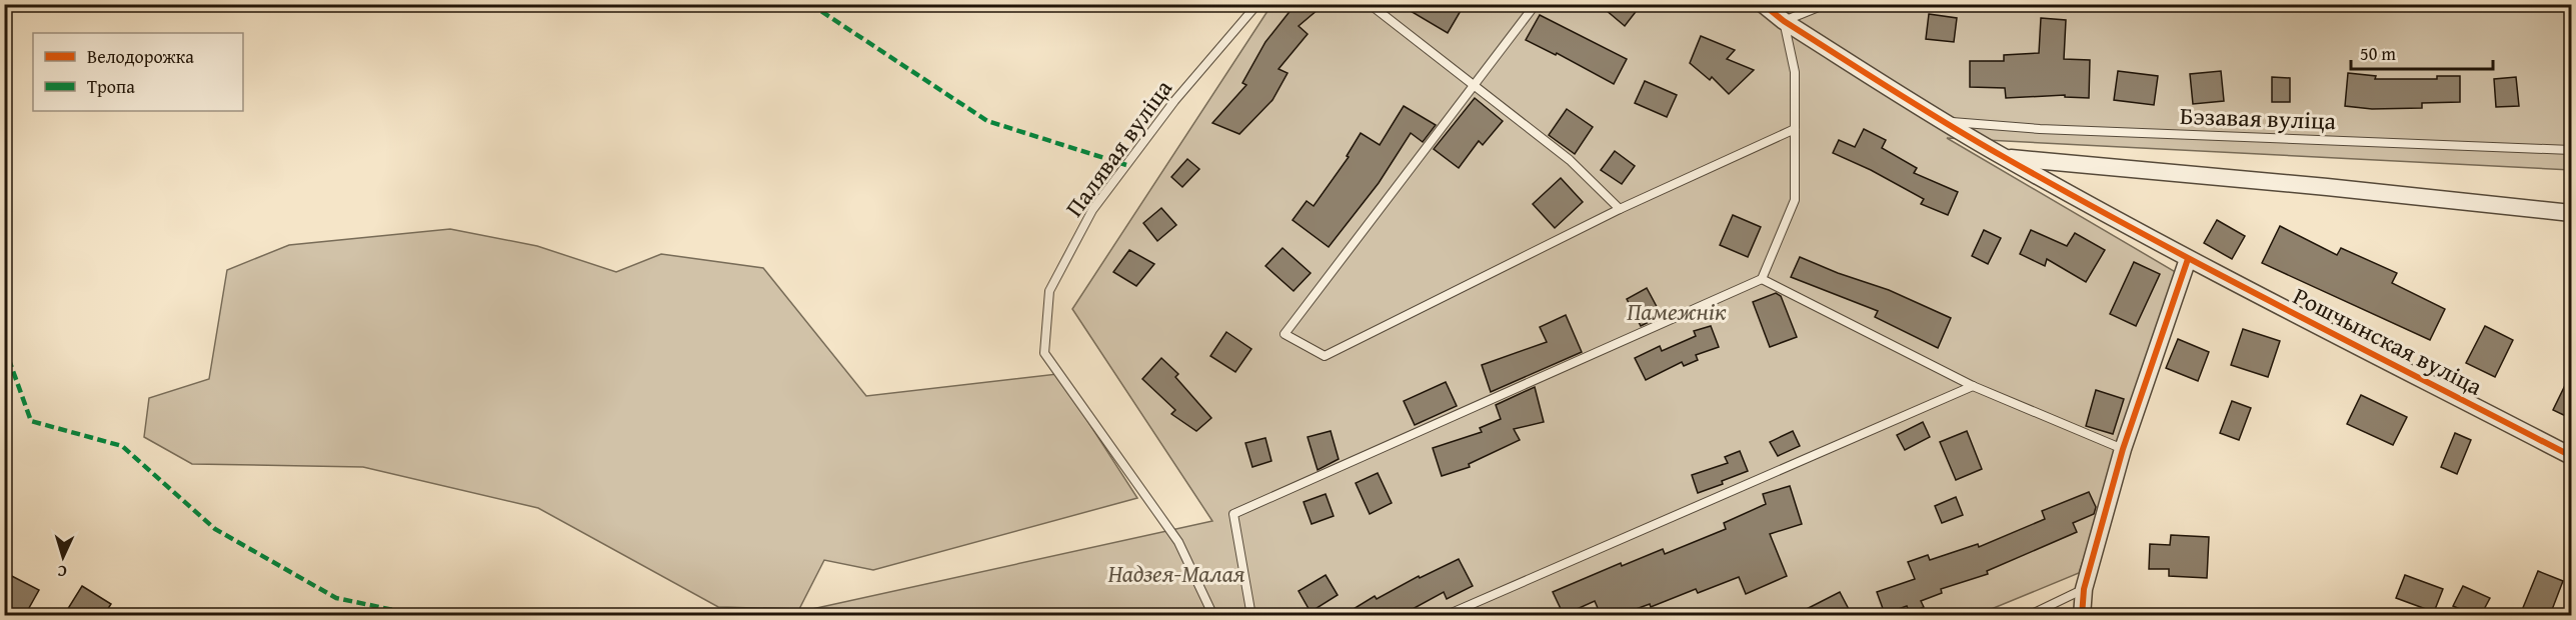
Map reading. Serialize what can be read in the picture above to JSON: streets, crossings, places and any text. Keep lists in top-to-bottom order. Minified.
{"streets":{"street":["Рошчынская вуліца"],"lane":["Бэзавая вуліца","Палявая вуліца"]},"crossings":[["Бэзавая вуліца","Рошчынская вуліца"]],"parks":["Памежнік","Надзея-Малая"],"legend":["Велодорожка","Тропа"],"scale_bar":"50 m","north":"bottom"}
